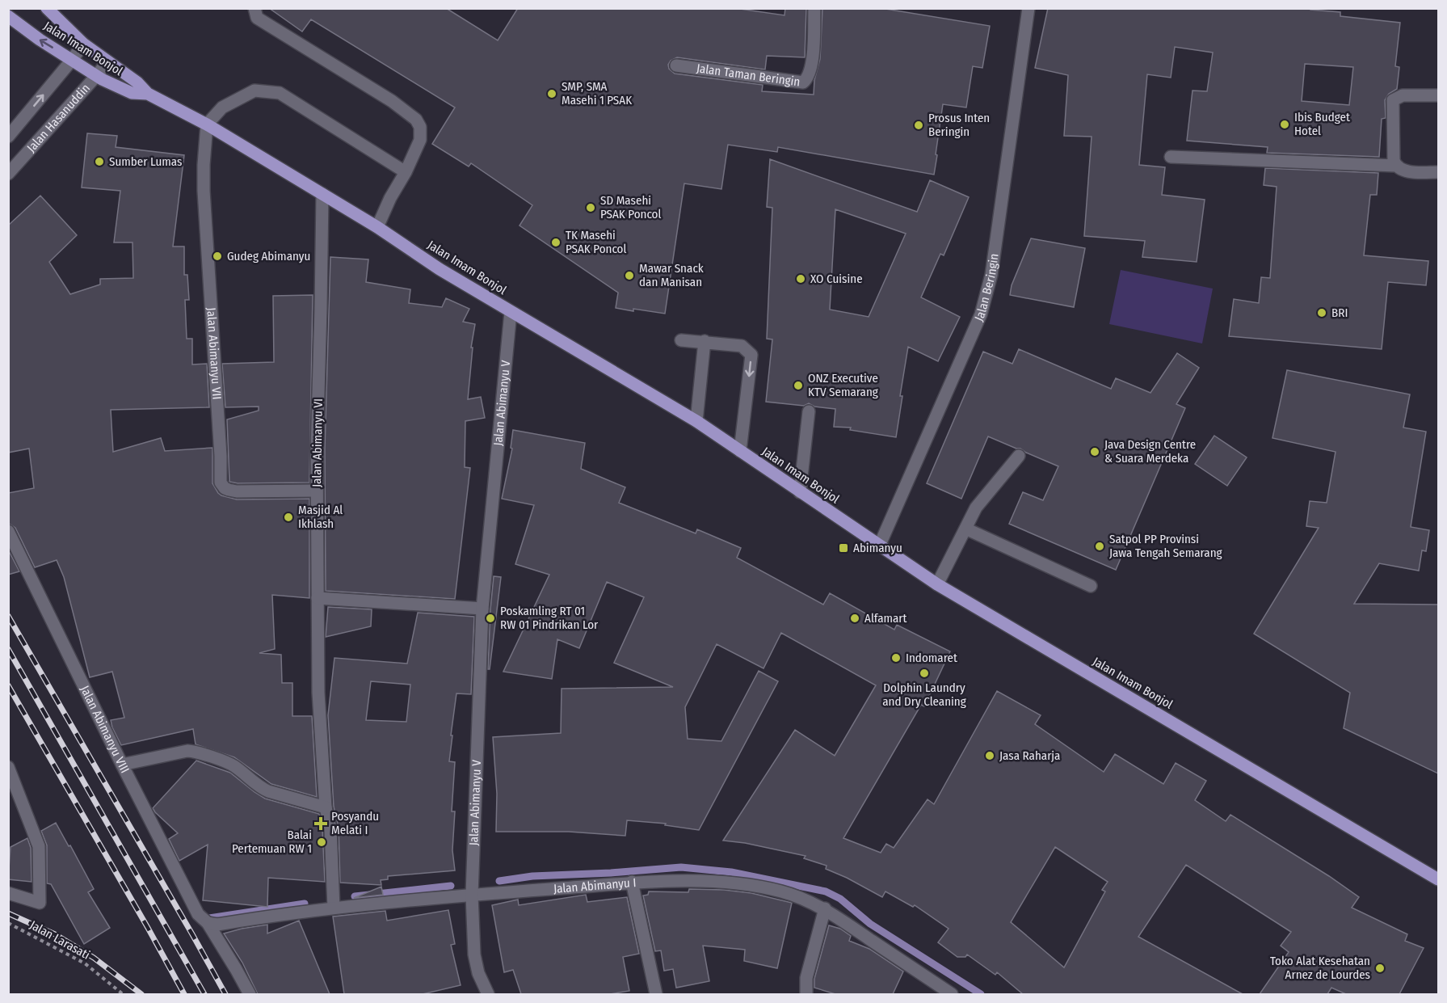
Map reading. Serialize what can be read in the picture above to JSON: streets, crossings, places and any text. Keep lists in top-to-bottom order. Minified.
{"streets":{"main road":["Jalan Imam Bonjol"],"street":["Jalan Taman Beringin","Jalan Hasanuddin","Jalan Beringin","Jalan Abimanyu VII","Jalan Abimanyu V","Jalan Abimanyu VI","Jalan Abimanyu VIII","Jalan Abimanyu I"],"path":["Jalan Larasati"]},"crossings":[["Jalan Imam Bonjol","Jalan Hasanuddin"],["Jalan Imam Bonjol","Jalan Beringin"],["Jalan Imam Bonjol","Jalan Abimanyu VII"],["Jalan Imam Bonjol","Jalan Abimanyu V"],["Jalan Imam Bonjol","Jalan Abimanyu VI"],["Jalan Abimanyu VII","Jalan Abimanyu VI"],["Jalan Abimanyu V","Jalan Abimanyu I"],["Jalan Abimanyu VI","Jalan Abimanyu I"],["Jalan Abimanyu VIII","Jalan Abimanyu I"]],"places":{"other":["SMP, SMA Masehi 1 PSAK","Ibis Budget Hotel","Prosus Inten Beringin","Sumber Lumas","SD Masehi PSAK Poncol","TK Masehi PSAK Poncol","Gudeg Abimanyu","Mawar Snack dan Manisan","XO Cuisine","BRI","ONZ Executive KTV Semarang","Java Design Centre & Suara Merdeka","Masjid Al Ikhlash","Satpol PP Provinsi Jawa Tengah Semarang","Poskamling RT 01 RW 01 Pindrikan Lor","Alfamart","Indomaret","Dolphin Laundry and Dry Cleaning","Jasa Raharja","Balai Pertemuan RW 1","Toko Alat Kesehatan Arnez de Lourdes"],"transit":["Abimanyu"],"health":["Posyandu Melati I"]}}
